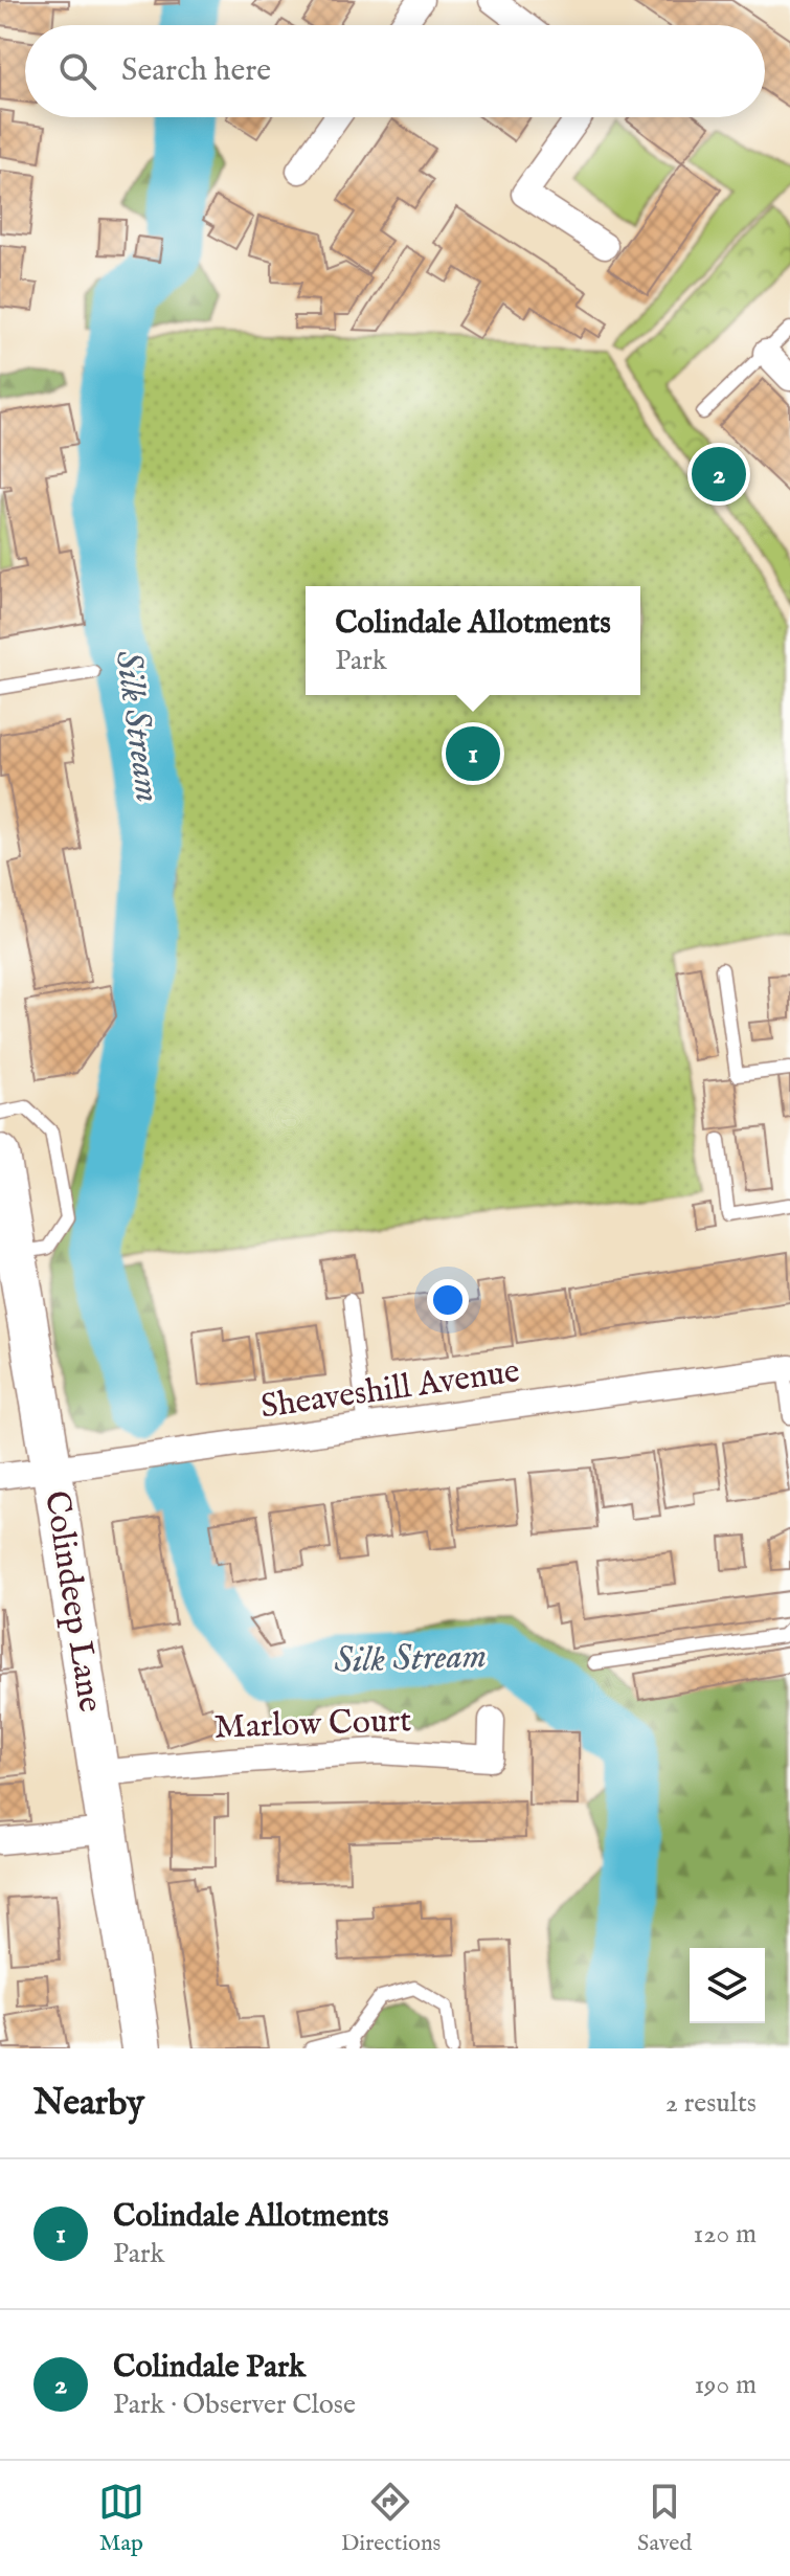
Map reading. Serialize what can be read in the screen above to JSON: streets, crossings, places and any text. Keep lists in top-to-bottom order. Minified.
{"streets":{"main road":["Colindeep Lane"],"street":["Sheaveshill Avenue","Marlow Court"]},"crossings":[["Sheaveshill Avenue","Colindeep Lane"],["Colindeep Lane","Marlow Court"]],"water":["Silk Stream"],"page":{"search":"Search here","pins":["2","1"],"popup":["Colindale Allotments","Park"],"heading":["Nearby","2 results"],"list":[{"mark":"1","name":"Colindale Allotments","note":"Park","value":"120 m"},{"mark":"2","name":"Colindale Park","note":"Park · Observer Close","value":"190 m"}],"nav":["Map","Directions","Saved"]}}
